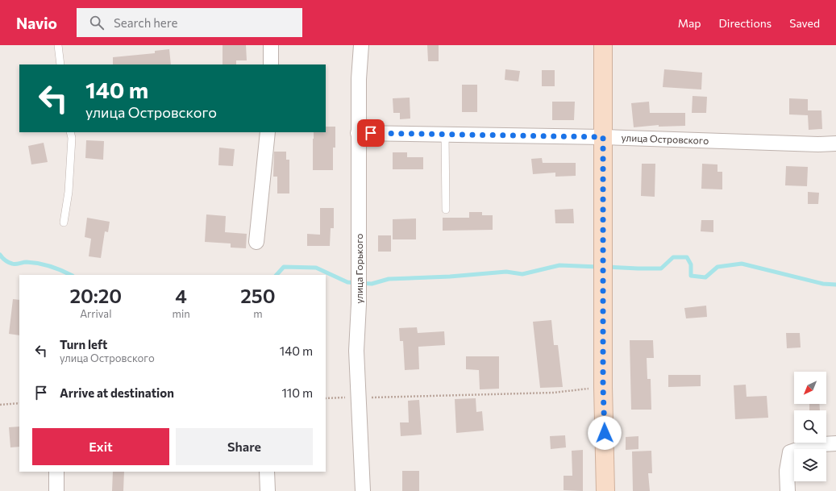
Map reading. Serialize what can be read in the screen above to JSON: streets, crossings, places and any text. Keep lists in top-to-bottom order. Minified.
{"streets":{"street":["улица Островского","улица Горького"]},"crossings":[["улица Островского","улица Горького"]],"north":"bottom left","page":{"header":"Navio","search":"Search here","nav":["Map","Directions","Saved"],"turn":["140 m","улица Островского"],"eta":["20:20","Arrival","4","min","250","m"],"list":[{"name":"Turn left","note":"улица Островского","value":"140 m"},{"name":"Arrive at destination","value":"110 m"}],"buttons":["Exit","Share"]}}
